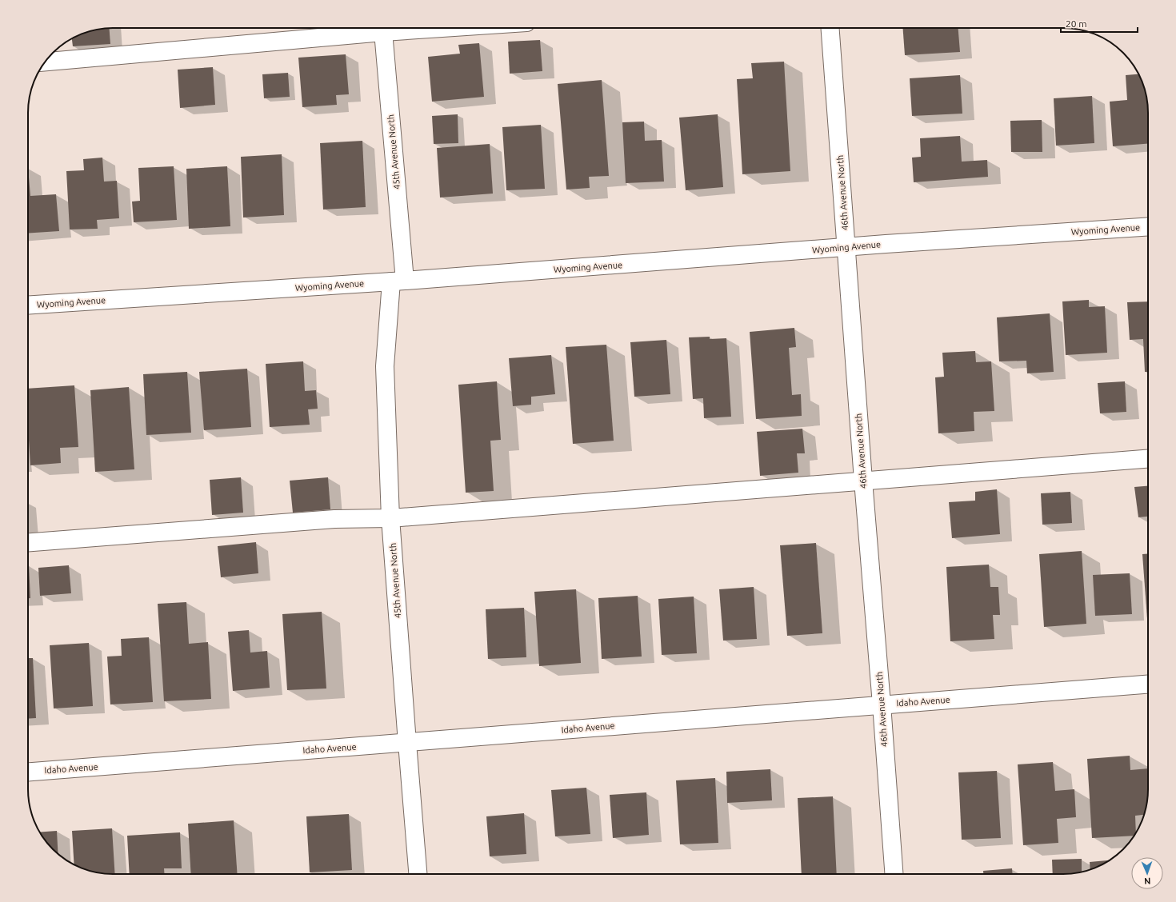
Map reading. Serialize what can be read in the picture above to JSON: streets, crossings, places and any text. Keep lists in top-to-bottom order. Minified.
{"streets":{"street":["45th Avenue North","46th Avenue North","Wyoming Avenue","Idaho Avenue"]},"crossings":[["45th Avenue North","Wyoming Avenue"],["45th Avenue North","Idaho Avenue"],["46th Avenue North","Wyoming Avenue"],["46th Avenue North","Idaho Avenue"]],"scale_bar":"20 m","north":"bottom"}
